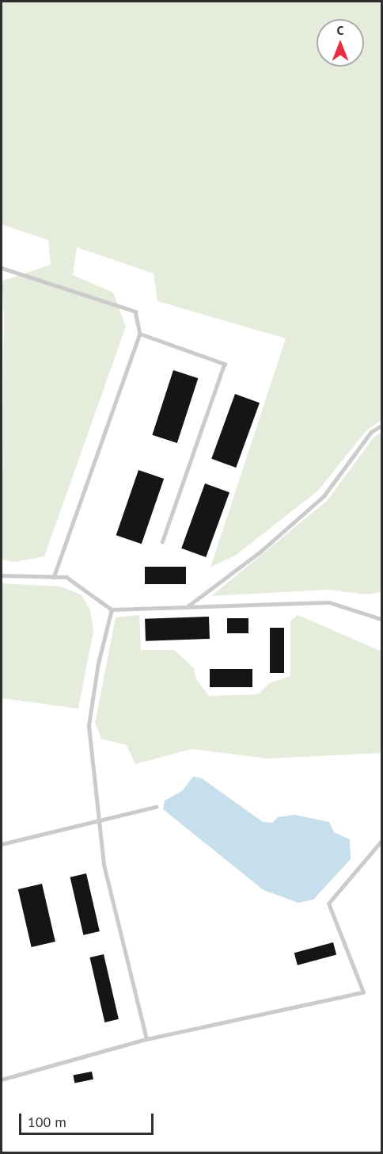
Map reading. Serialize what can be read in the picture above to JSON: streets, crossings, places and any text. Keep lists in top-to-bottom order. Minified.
{"scale_bar":"100 m","north":"top"}
